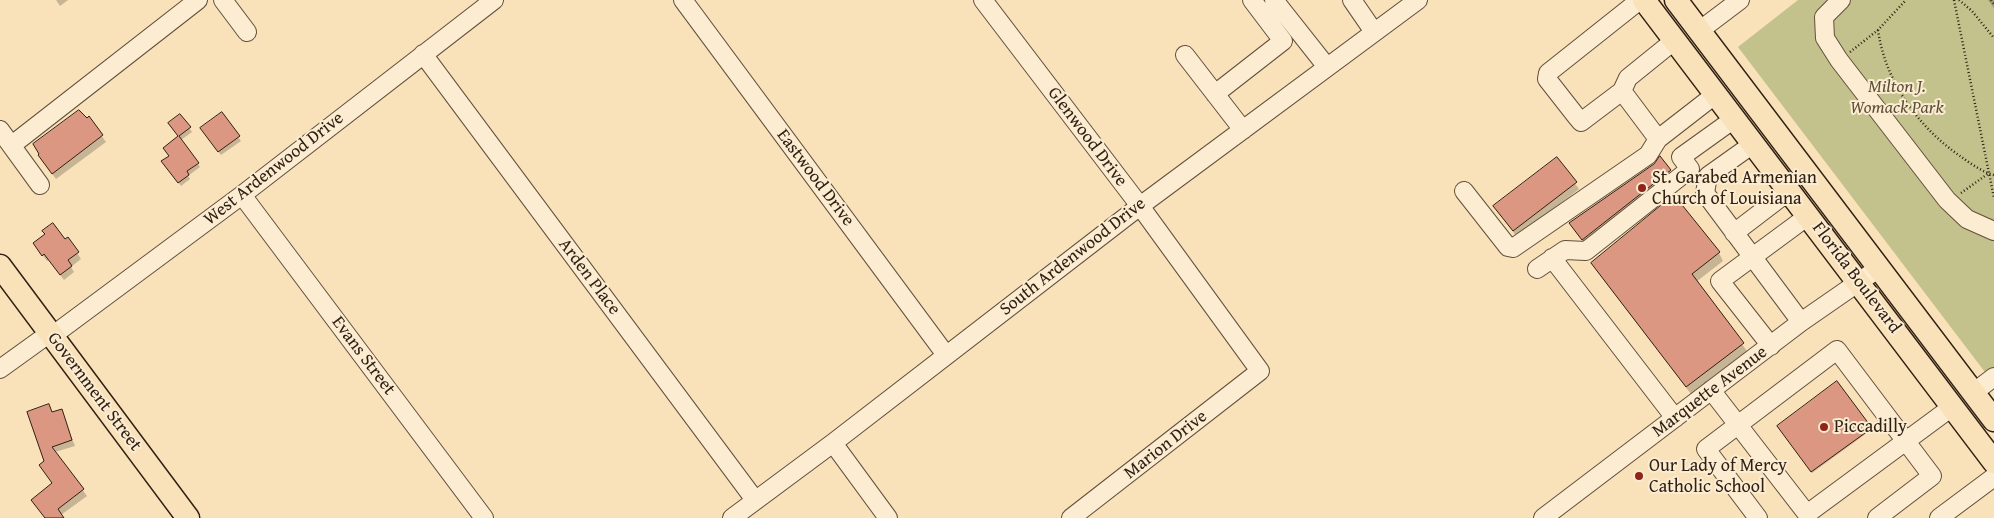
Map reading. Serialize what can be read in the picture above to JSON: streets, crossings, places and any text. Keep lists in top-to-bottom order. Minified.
{"streets":{"main road":["Florida Boulevard","Government Street"],"street":["Glenwood Drive","West Ardenwood Drive","Eastwood Drive","South Ardenwood Drive","Arden Place","Evans Street","Marquette Avenue","Marion Drive"]},"crossings":[["Glenwood Drive","South Ardenwood Drive"],["Glenwood Drive","Marion Drive"],["West Ardenwood Drive","Arden Place"],["West Ardenwood Drive","Evans Street"],["West Ardenwood Drive","Government Street"],["Eastwood Drive","South Ardenwood Drive"],["South Ardenwood Drive","Arden Place"],["Florida Boulevard","Marquette Avenue"]],"parks":["Milton J. Womack Park"],"places":["St. Garabed Armenian Church of Louisiana","Piccadilly","Our Lady of Mercy Catholic School"]}
